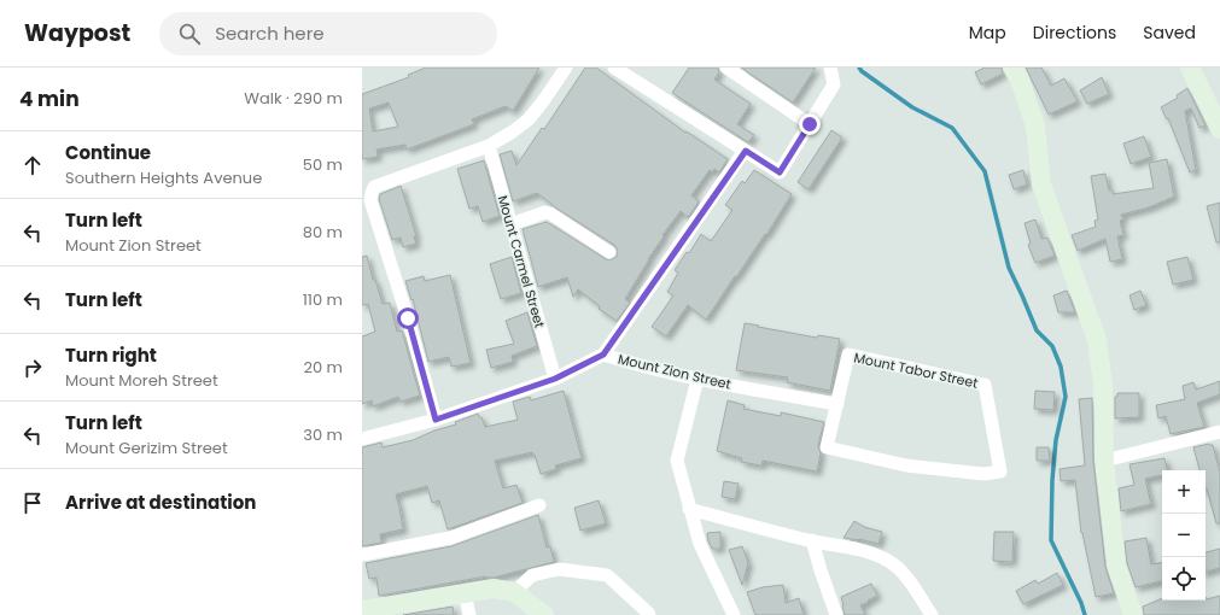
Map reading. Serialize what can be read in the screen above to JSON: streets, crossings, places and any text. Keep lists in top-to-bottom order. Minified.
{"streets":{"street":["Mount Carmel Street","Mount Tabor Street","Mount Zion Street"]},"crossings":[["Mount Carmel Street","Mount Zion Street"],["Mount Tabor Street","Mount Zion Street"]],"page":{"header":"Waypost","search":"Search here","nav":["Map","Directions","Saved"],"heading":["4 min","Walk · 290 m"],"list":[["Continue","Southern Heights Avenue","50 m"],["Turn left","Mount Zion Street","80 m"],["Turn left","110 m"],["Turn right","Mount Moreh Street","20 m"],["Turn left","Mount Gerizim Street","30 m"],"Arrive at destination"],"map_buttons":["+","−"]}}
